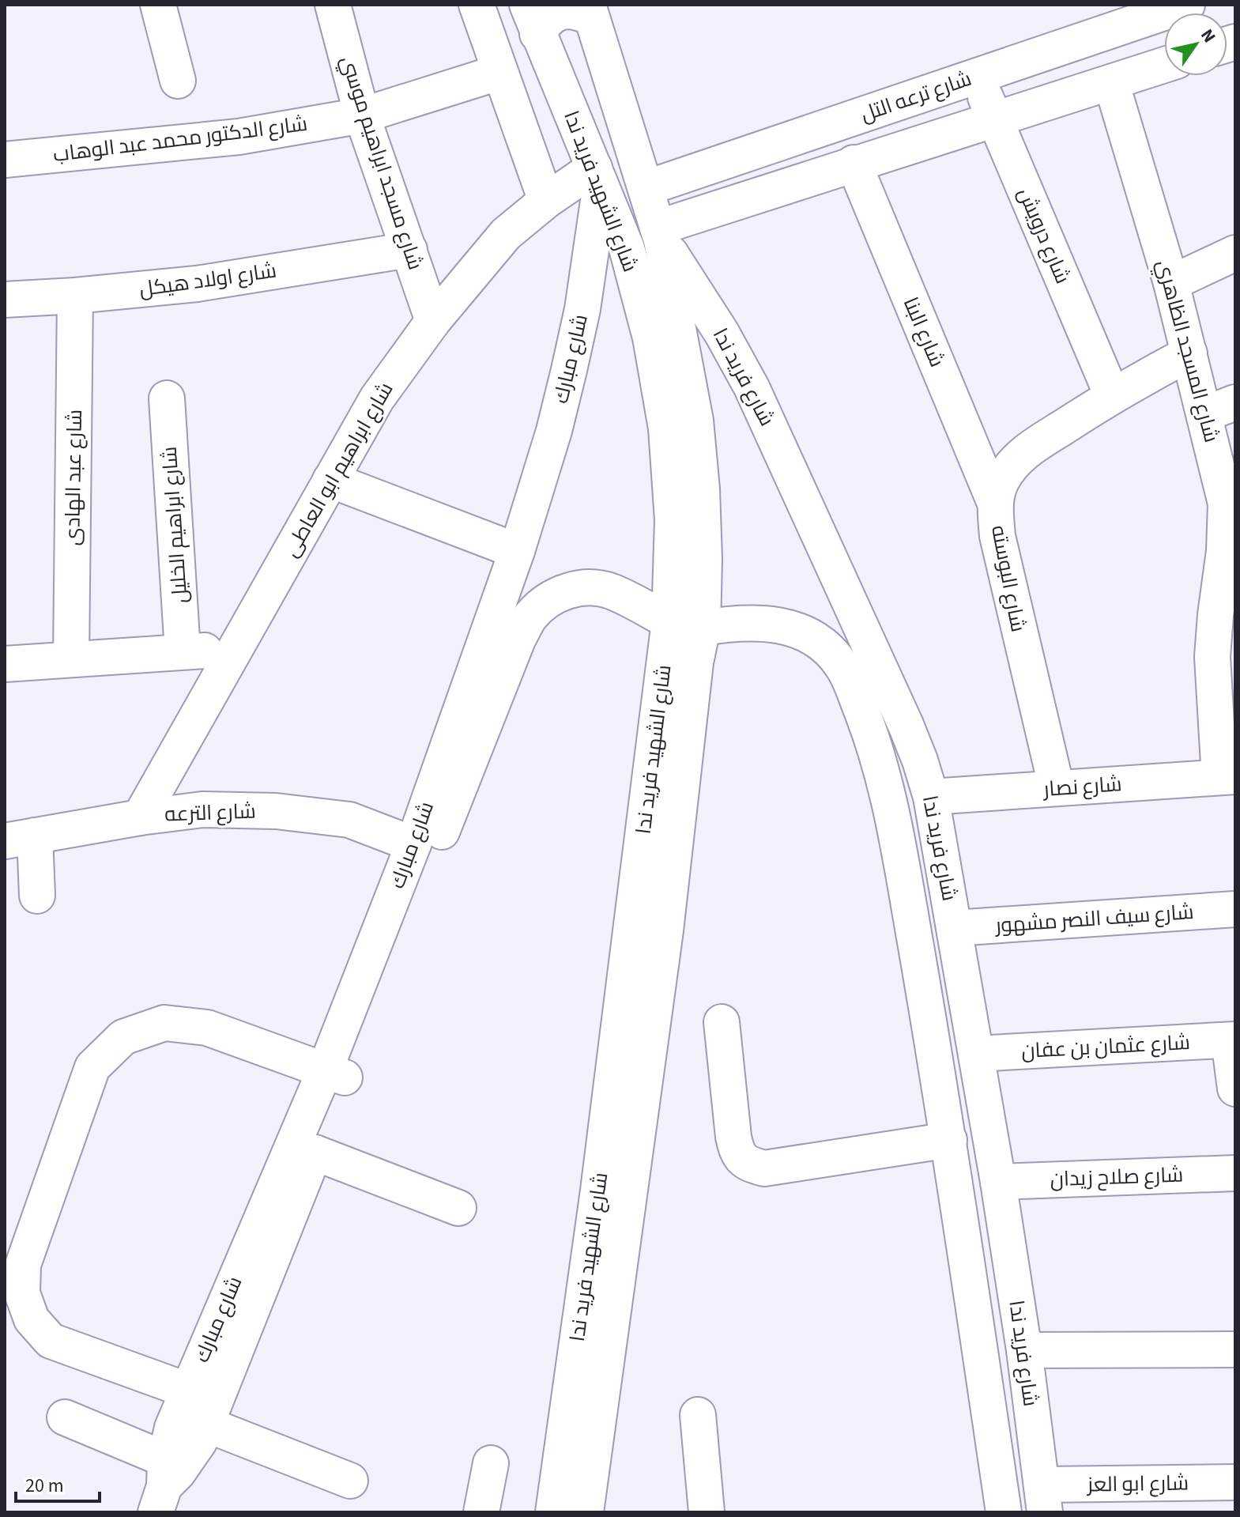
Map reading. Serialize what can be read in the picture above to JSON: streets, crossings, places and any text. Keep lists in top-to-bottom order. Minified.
{"streets":{"street":["شارع ترعه التل","شارع الدكتور محمد عبد الوهاب","شارع مسجد ابراهيم موسي","شارع الشهيد فريد ندا","شارع درويش","شارع اولاد هيكل","شارع البنا","شارع المسجد الظاهري","شارع مبارك","شارع فريد ندا","شارع ابراهيم ابو العاطى","شارع عبد الهادى","شارع ابراهيم الخليل","شارع البوسته","شارع نصار","شارع الترعه","شارع سيف النصر مشهور","شارع عثمان بن عفان","شارع صلاح زيدان","شارع ابو العز"]},"crossings":[["شارع ترعه التل","شارع الشهيد فريد ندا"],["شارع ترعه التل","شارع درويش"],["شارع الدكتور محمد عبد الوهاب","شارع مسجد ابراهيم موسي"],["شارع مسجد ابراهيم موسي","شارع اولاد هيكل"],["شارع مسجد ابراهيم موسي","شارع ابراهيم ابو العاطى"],["شارع الشهيد فريد ندا","شارع مبارك"],["شارع الشهيد فريد ندا","شارع فريد ندا"],["شارع الشهيد فريد ندا","شارع ابراهيم ابو العاطى"],["شارع درويش","شارع البوسته"],["شارع اولاد هيكل","شارع عبد الهادى"],["شارع البنا","شارع البوسته"],["شارع المسجد الظاهري","شارع البوسته"],["شارع المسجد الظاهري","شارع نصار"],["شارع مبارك","شارع ابراهيم ابو العاطى"],["شارع مبارك","شارع الترعه"],["شارع فريد ندا","شارع نصار"],["شارع فريد ندا","شارع سيف النصر مشهور"],["شارع فريد ندا","شارع عثمان بن عفان"],["شارع فريد ندا","شارع صلاح زيدان"],["شارع فريد ندا","شارع ابو العز"],["شارع ابراهيم ابو العاطى","شارع الترعه"],["شارع البوسته","شارع نصار"]],"scale_bar":"20 m","north":"top right"}
